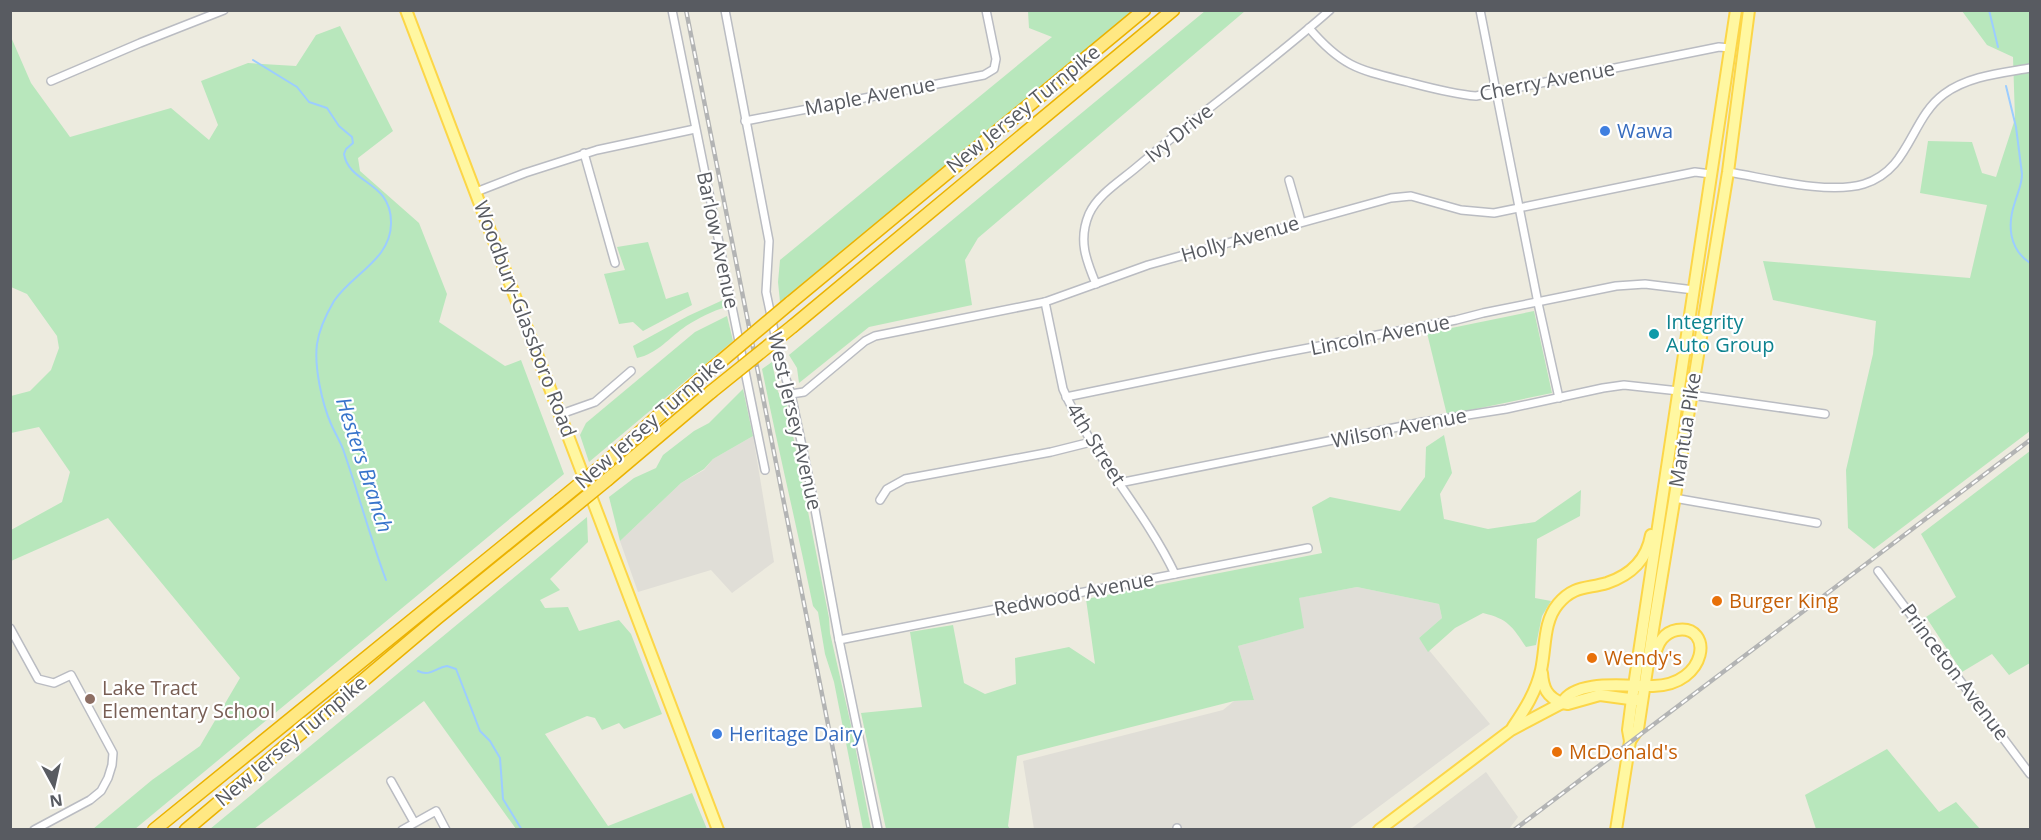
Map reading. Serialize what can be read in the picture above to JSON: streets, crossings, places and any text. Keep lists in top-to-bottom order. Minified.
{"streets":{"highway":["New Jersey Turnpike"],"main road":["Woodbury-Glassboro Road","Mantua Pike"],"street":["Cherry Avenue","Maple Avenue","Ivy Drive","Holly Avenue","Barlow Avenue","Lincoln Avenue","West Jersey Avenue","Wilson Avenue","4th Street","Redwood Avenue","Princeton Avenue"]},"crossings":[["Cherry Avenue","Ivy Drive"],["Cherry Avenue","Mantua Pike"],["Maple Avenue","West Jersey Avenue"],["Ivy Drive","Holly Avenue"],["Holly Avenue","West Jersey Avenue"],["Holly Avenue","Mantua Pike"],["Holly Avenue","4th Street"],["Lincoln Avenue","Mantua Pike"],["Lincoln Avenue","4th Street"],["West Jersey Avenue","Redwood Avenue"],["Wilson Avenue","Mantua Pike"],["Wilson Avenue","4th Street"],["4th Street","Redwood Avenue"]],"water":["Hesters Branch"],"places":["Wawa","Integrity Auto Group","Burger King","Wendy's","Lake Tract Elementary School","Heritage Dairy","McDonald's"],"north":"bottom"}
